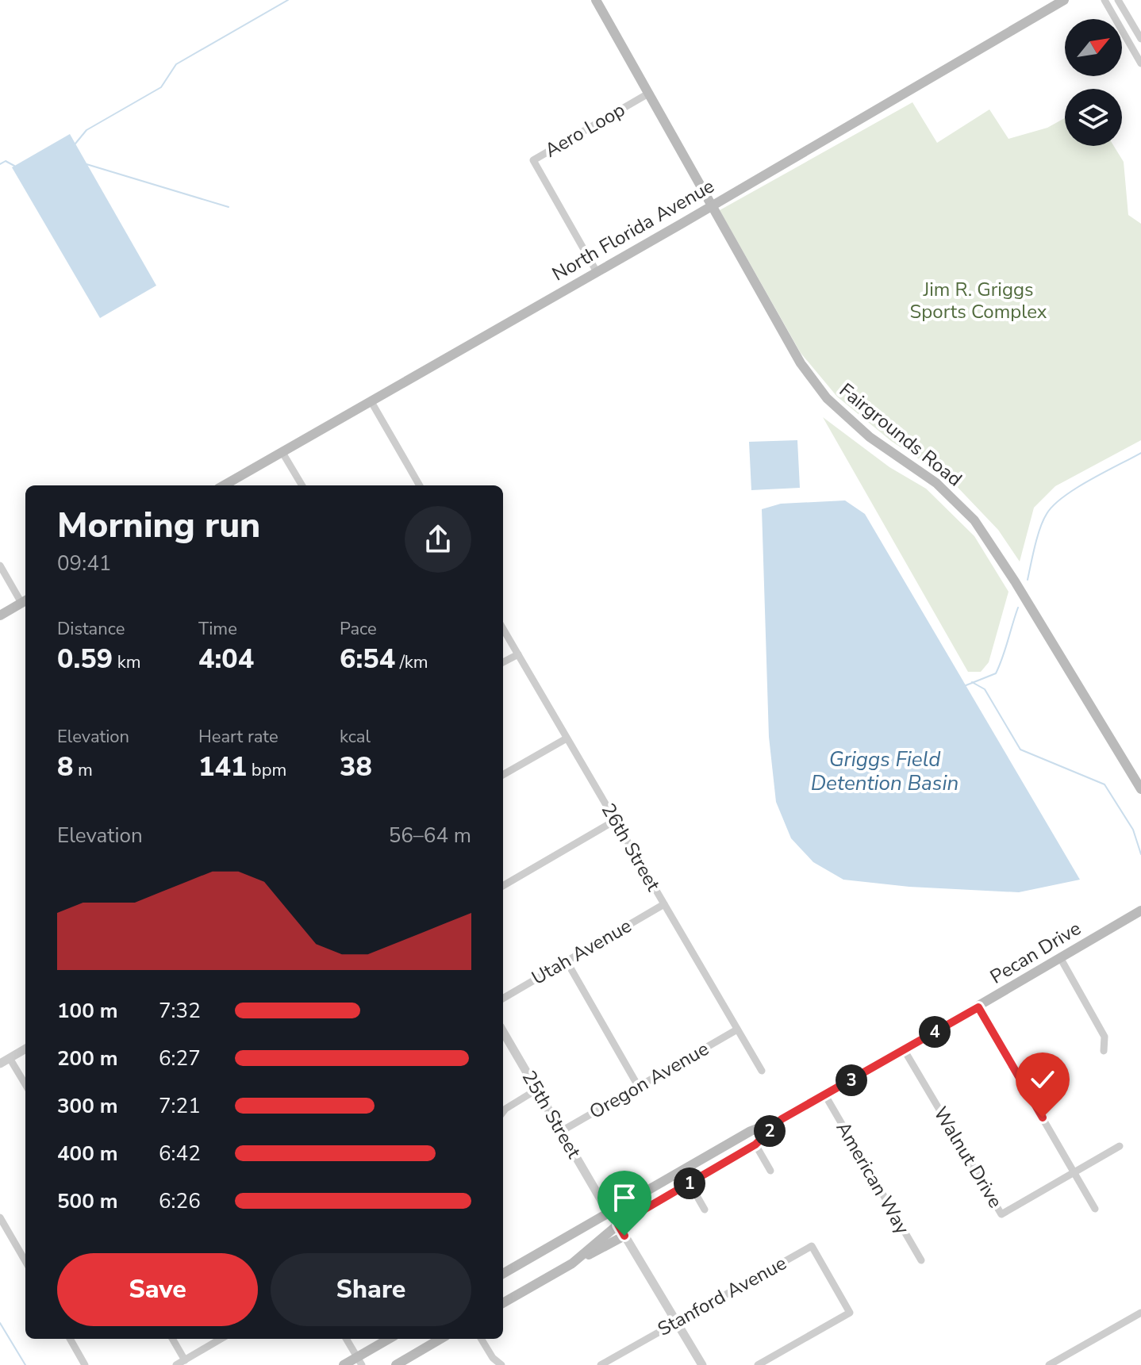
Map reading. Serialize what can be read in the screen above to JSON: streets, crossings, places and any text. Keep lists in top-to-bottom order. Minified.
{"streets":{"main road":["North Florida Avenue","Fairgrounds Road","Pecan Drive"],"street":["Aero Loop","26th Street","Utah Avenue","Oregon Avenue","25th Street","Walnut Drive","American Way","Stanford Avenue"]},"crossings":[["Aero Loop","North Florida Avenue"],["Aero Loop","Fairgrounds Road"],["North Florida Avenue","Fairgrounds Road"],["26th Street","Utah Avenue"],["26th Street","Oregon Avenue"],["Pecan Drive","25th Street"],["Pecan Drive","Walnut Drive"],["Pecan Drive","American Way"],["Oregon Avenue","25th Street"],["25th Street","Stanford Avenue"]],"water":["Griggs Field Detention Basin"],"parks":["Jim R. Griggs Sports Complex"],"north":"top right","page":{"heading":["Morning run","09:41"],"stats":[["Distance","0.59 km"],["Time","4:04"],["Pace","6:54 /km"],["Elevation","8 m"],["Heart rate","141 bpm"],["kcal","38"]],"chart":["Elevation","56–64 m"],"list":[{"name":"100 m","note":"7:32"},{"name":"200 m","note":"6:27"},{"name":"300 m","note":"7:21"},{"name":"400 m","note":"6:42"},{"name":"500 m","note":"6:26"}],"pins":["4","3","2","1"],"buttons":["Save","Share"]}}
